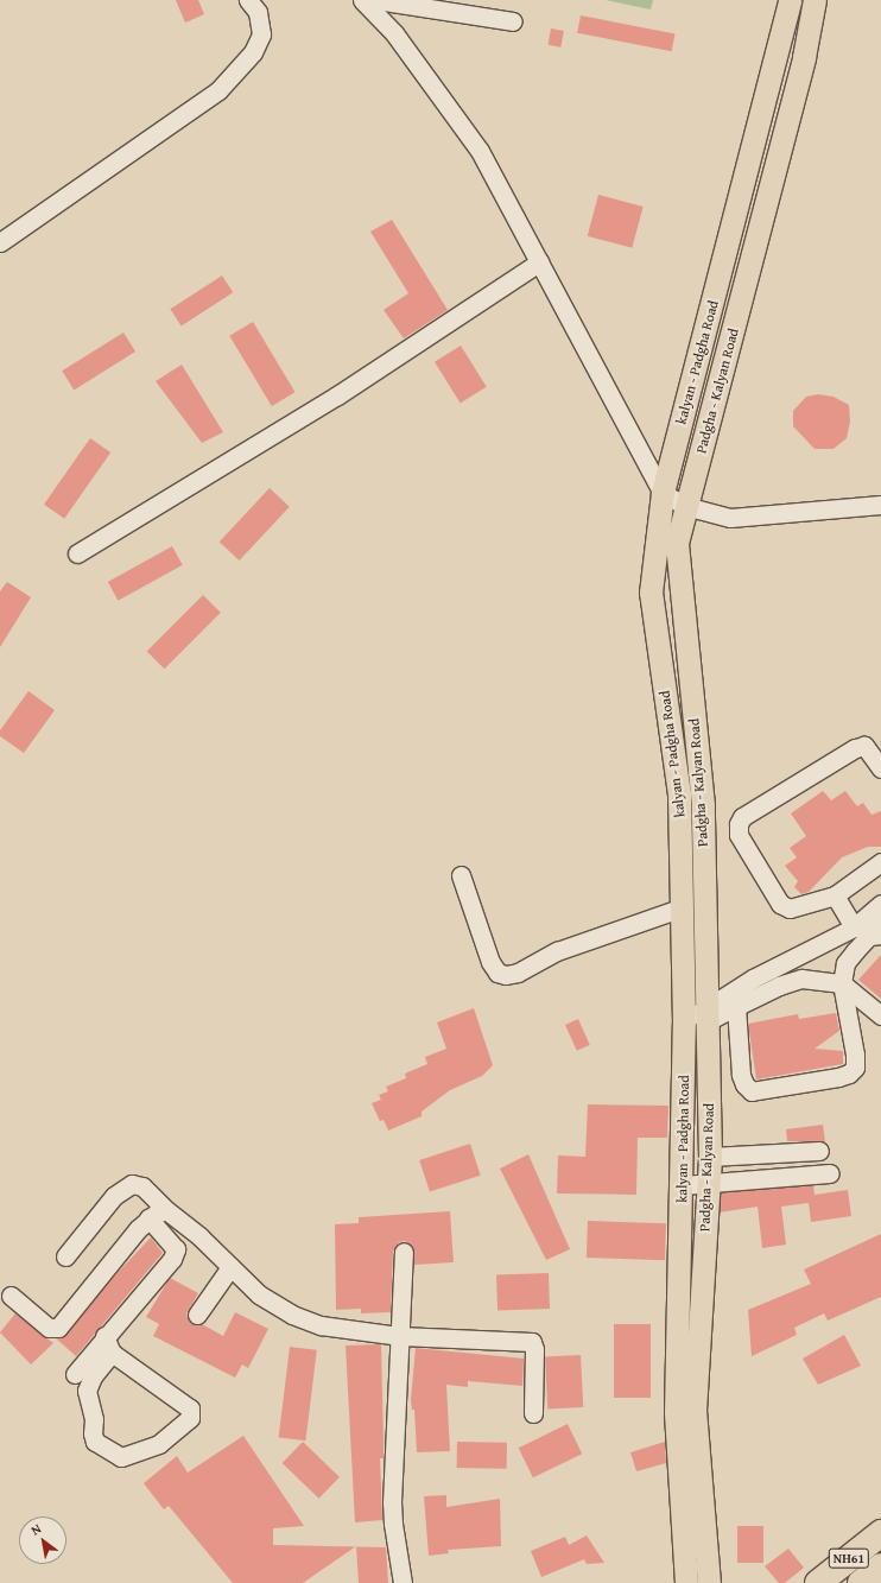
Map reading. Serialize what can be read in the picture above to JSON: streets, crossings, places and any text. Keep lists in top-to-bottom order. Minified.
{"streets":{"highway":["NH61"],"main road":["kalyan - Padgha Road","Padgha - Kalyan Road"]},"crossings":[["kalyan - Padgha Road","Padgha - Kalyan Road"]],"north":"top left"}
